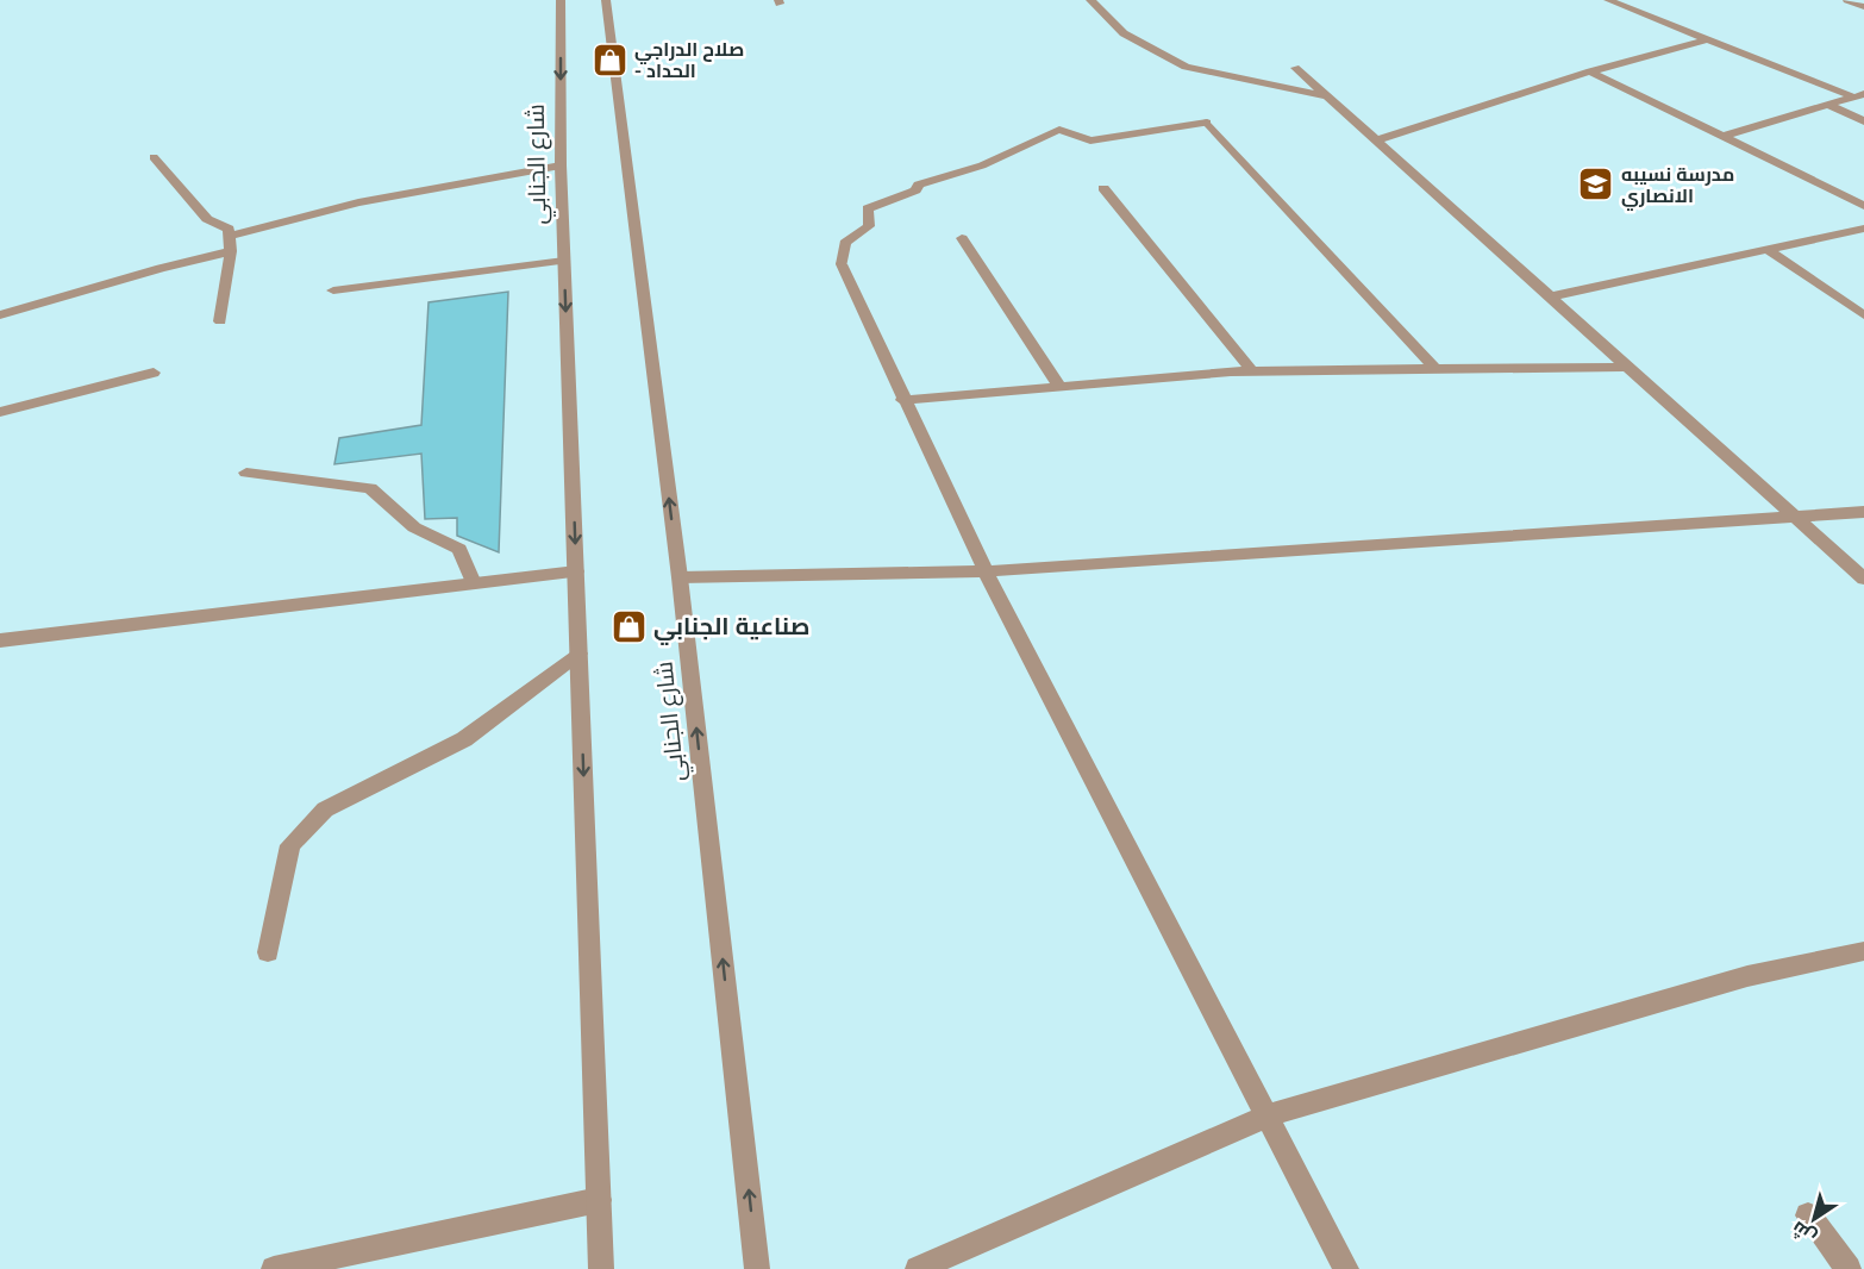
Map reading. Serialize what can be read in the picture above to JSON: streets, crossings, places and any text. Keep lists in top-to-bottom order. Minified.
{"streets":{"street":["شارع الجنابي"]},"places":{"shop":["صلاح الدراجي - الحداد","صناعية الجنابي"],"school or university":["مدرسة نسيبه الانصاري"]},"north":"bottom left"}
